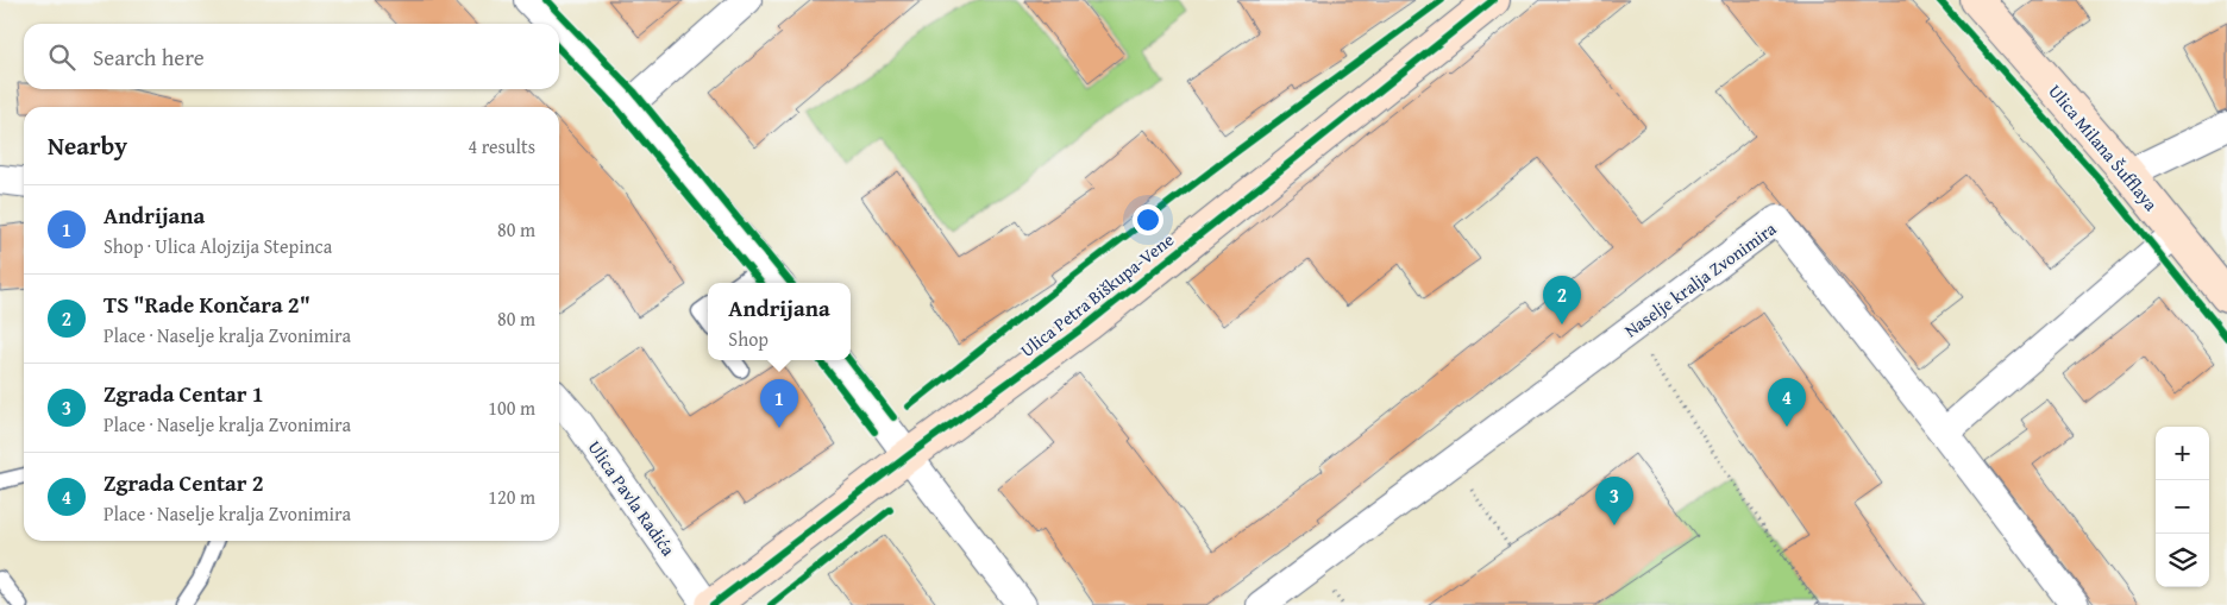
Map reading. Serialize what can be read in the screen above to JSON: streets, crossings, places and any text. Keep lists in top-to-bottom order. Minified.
{"streets":{"main road":["Ulica Milana Šufflaya","Ulica Petra Biškupa-Vene"],"street":["Naselje kralja Zvonimira","Ulica Pavla Radića"]},"page":{"search":"Search here","heading":["Nearby","4 results"],"list":[{"mark":"1","name":"Andrijana","note":"Shop · Ulica Alojzija Stepinca","value":"80 m"},{"mark":"2","name":"TS \"Rade Končara 2\"","note":"Place · Naselje kralja Zvonimira","value":"80 m"},{"mark":"3","name":"Zgrada Centar 1","note":"Place · Naselje kralja Zvonimira","value":"100 m"},{"mark":"4","name":"Zgrada Centar 2","note":"Place · Naselje kralja Zvonimira","value":"120 m"}],"pins":["2","4","1","3"],"popup":["Andrijana","Shop"],"map_buttons":["+","−"]}}
